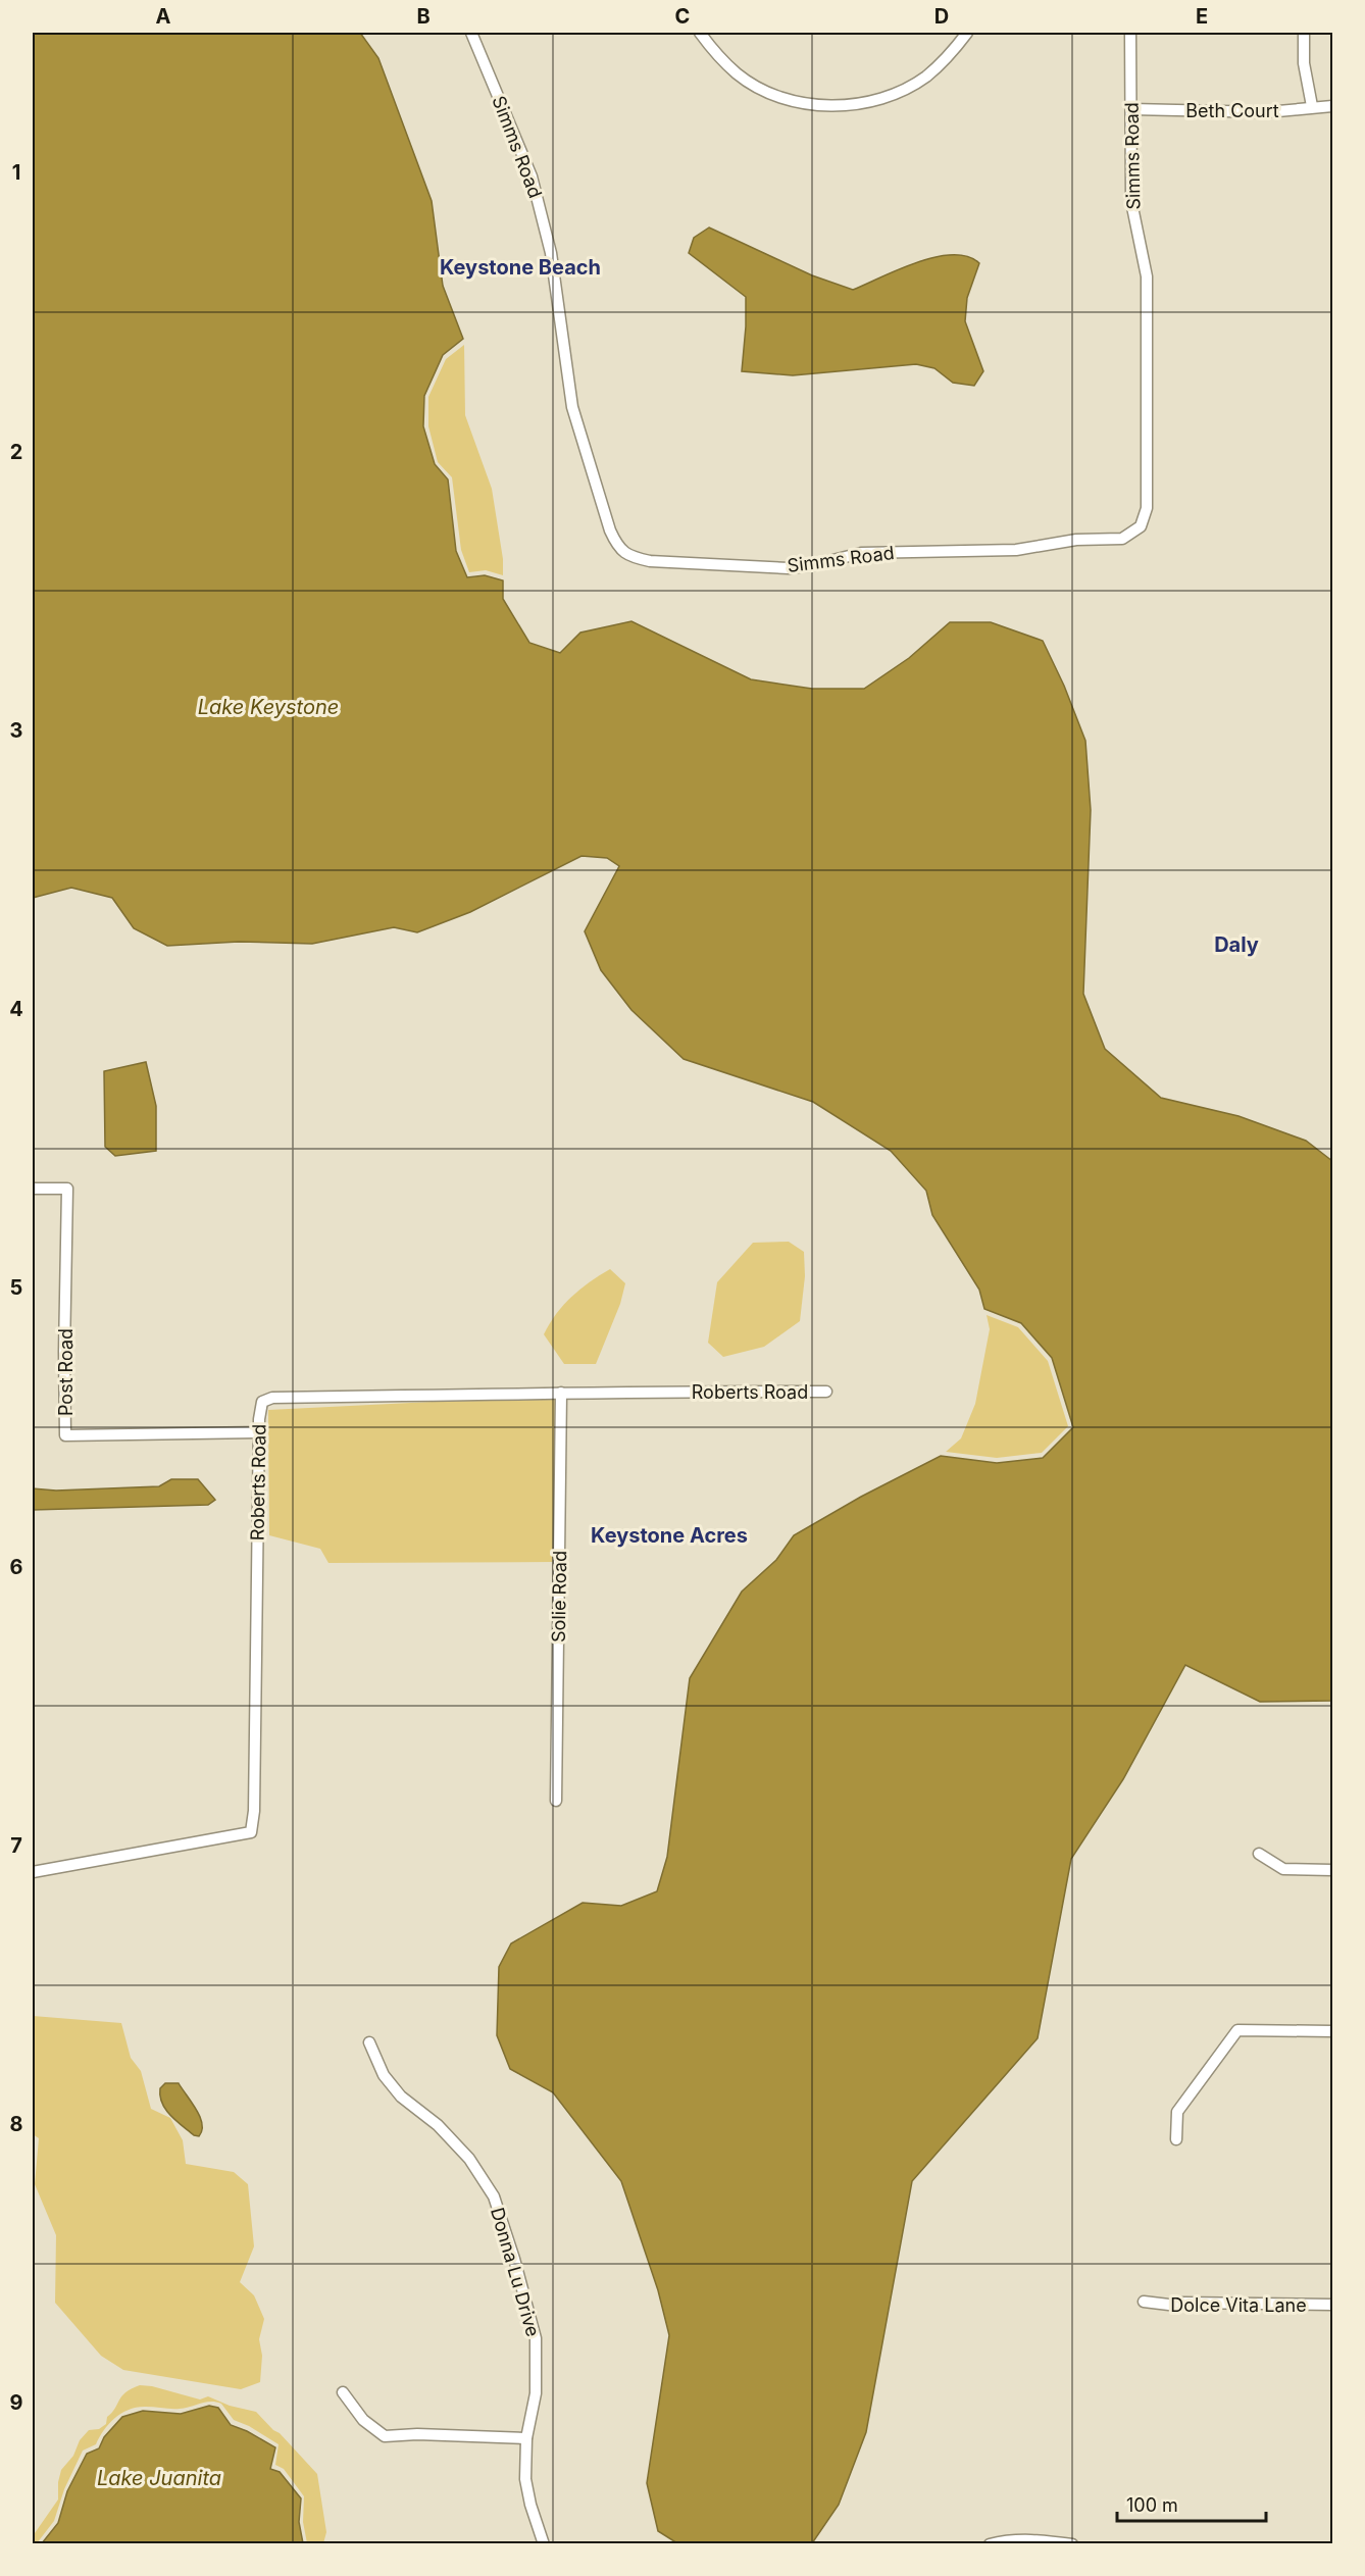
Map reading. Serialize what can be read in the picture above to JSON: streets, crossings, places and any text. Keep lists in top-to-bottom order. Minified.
{"streets":{"street":["Beth Court","Simms Road","Post Road","Roberts Road","Solie Road","Donna Lu Drive","Dolce Vita Lane"]},"crossings":[["Beth Court","Simms Road"],["Post Road","Roberts Road"],["Roberts Road","Solie Road"]],"districts":["Keystone Beach","Daly","Keystone Acres"],"water":["Lake Keystone","Lake Juanita"],"scale_bar":"100 m","grid":{"columns":["A","B","C","D","E"],"rows":["1","2","3","4","5","6","7","8","9"]}}
